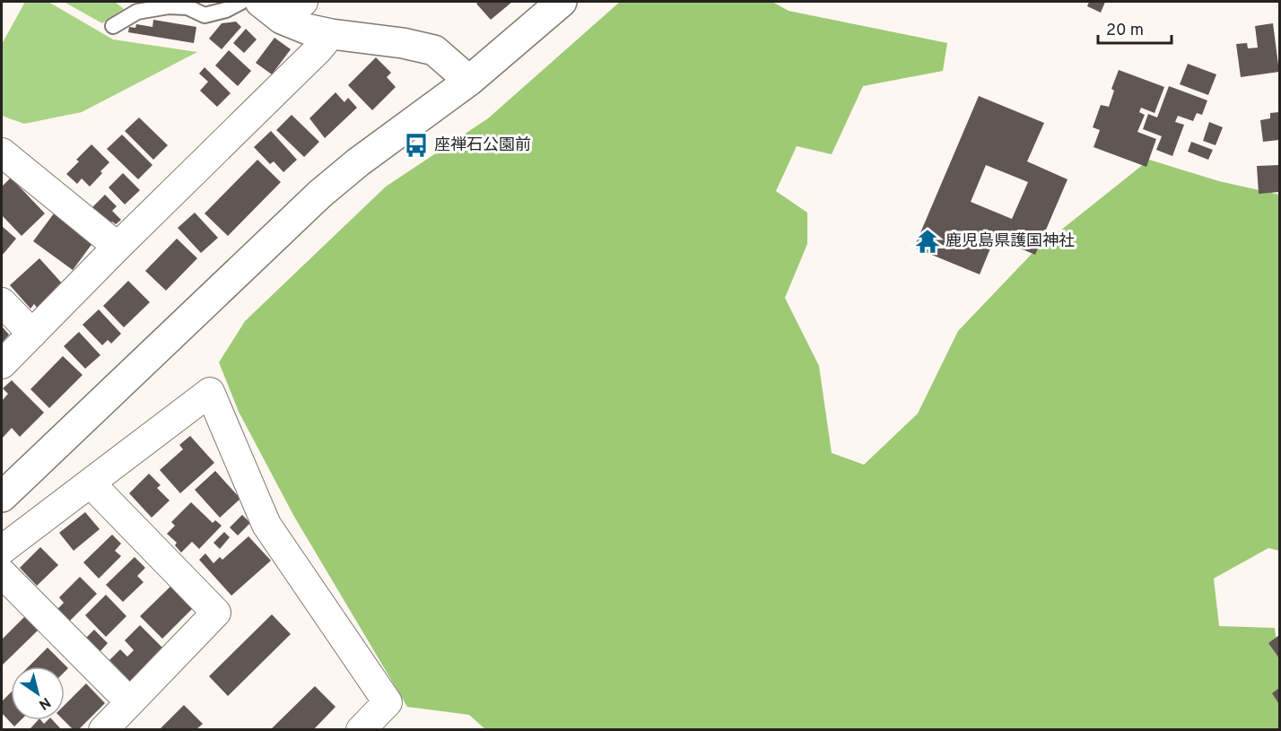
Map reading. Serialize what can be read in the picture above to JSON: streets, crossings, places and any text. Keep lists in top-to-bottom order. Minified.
{"places":{"bus stop":["座禅石公園前"],"temple":["鹿児島県護国神社"]},"scale_bar":"20 m","north":"bottom right"}
